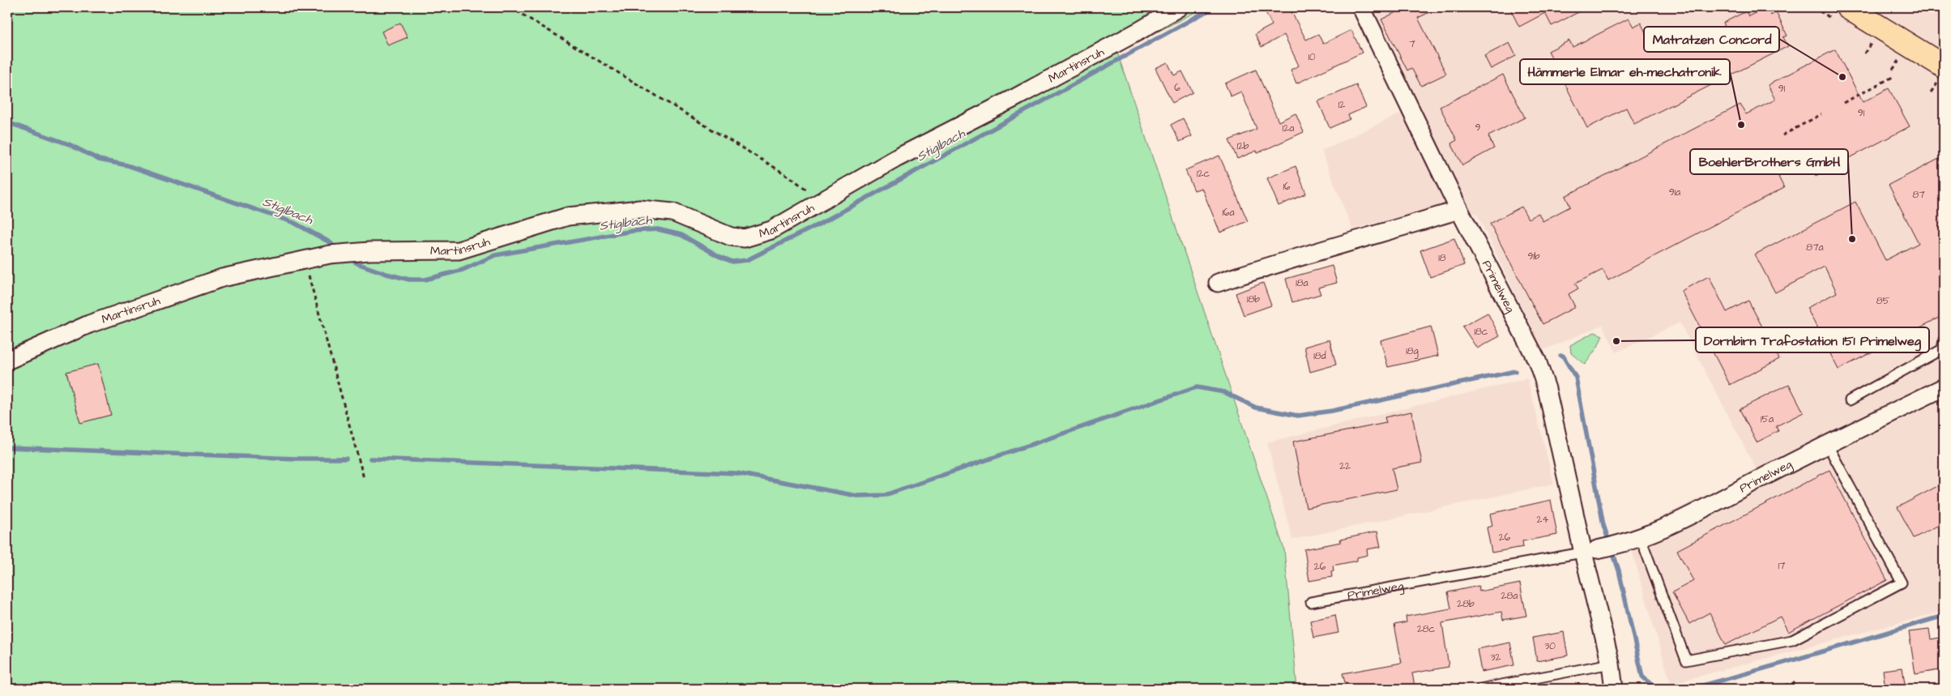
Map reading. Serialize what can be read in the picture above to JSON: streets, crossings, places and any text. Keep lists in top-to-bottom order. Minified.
{"streets":{"street":["Martinsruh","Primelweg"]},"water":["Stiglbach"],"places":["Matratzen Concord","Hämmerle Elmar eh-mechatronik","BoehlerBrothers GmbH","Dornbirn Trafostation 151 Primelweg"],"house_numbers":["7","10","6","91","12","91","9","12a","12b","12c","16","91a","87","16a","87a","91b","18","18a","18b","85","18c","18g","18d","15a","22","24","26","17","26","28a","28b","28c","30","32"]}
